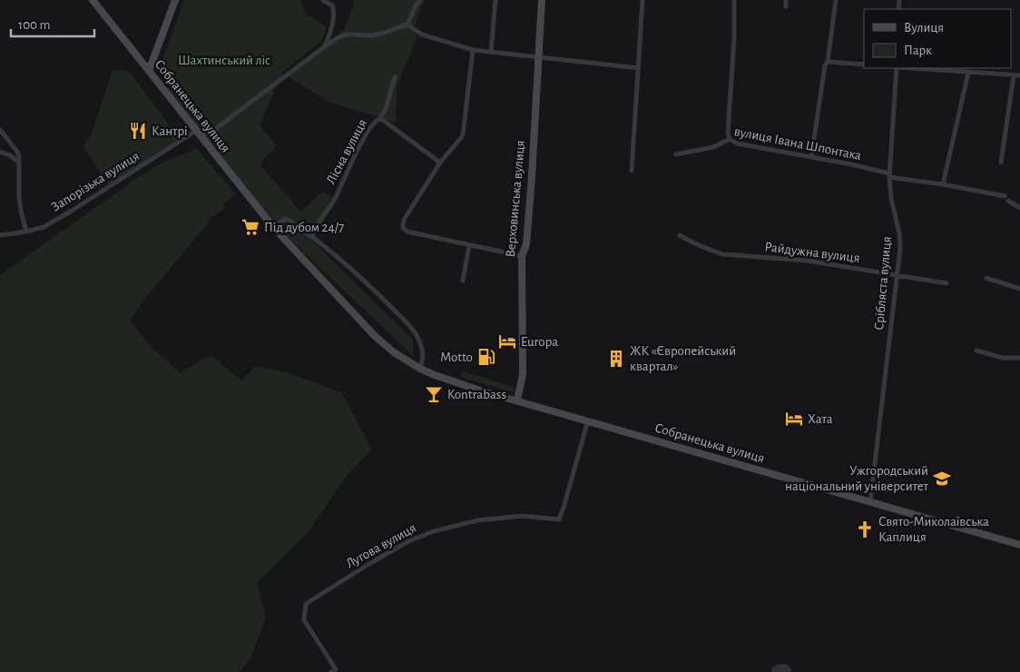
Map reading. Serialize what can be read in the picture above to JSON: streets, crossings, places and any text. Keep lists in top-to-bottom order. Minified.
{"streets":{"main road":["Собранецька вулиця","Верховинська вулиця"],"street":["вулиця Івана Шпонтака","Лісна вулиця","Запорізька вулиця","Райдужна вулиця","Срібляста вулиця","Лугова вулиця"]},"crossings":[["Собранецька вулиця","Запорізька вулиця"],["Собранецька вулиця","Верховинська вулиця"],["Собранецька вулиця","Срібляста вулиця"],["Собранецька вулиця","Лугова вулиця"],["вулиця Івана Шпонтака","Срібляста вулиця"],["Райдужна вулиця","Срібляста вулиця"]],"parks":["Шахтинський ліс"],"places":{"restaurant":["Кантрі"],"supermarket":["Під дубом 24/7"],"hotel":["Europa","Хата"],"fuel station":["Motto"],"building":["ЖК «Європейський квартал»"],"bar":["Kontrabass"],"school or university":["Ужгородський національний університет"],"church":["Свято-Миколаївська Каплиця"]},"legend":["Вулиця","Парк"],"scale_bar":"100 m"}
